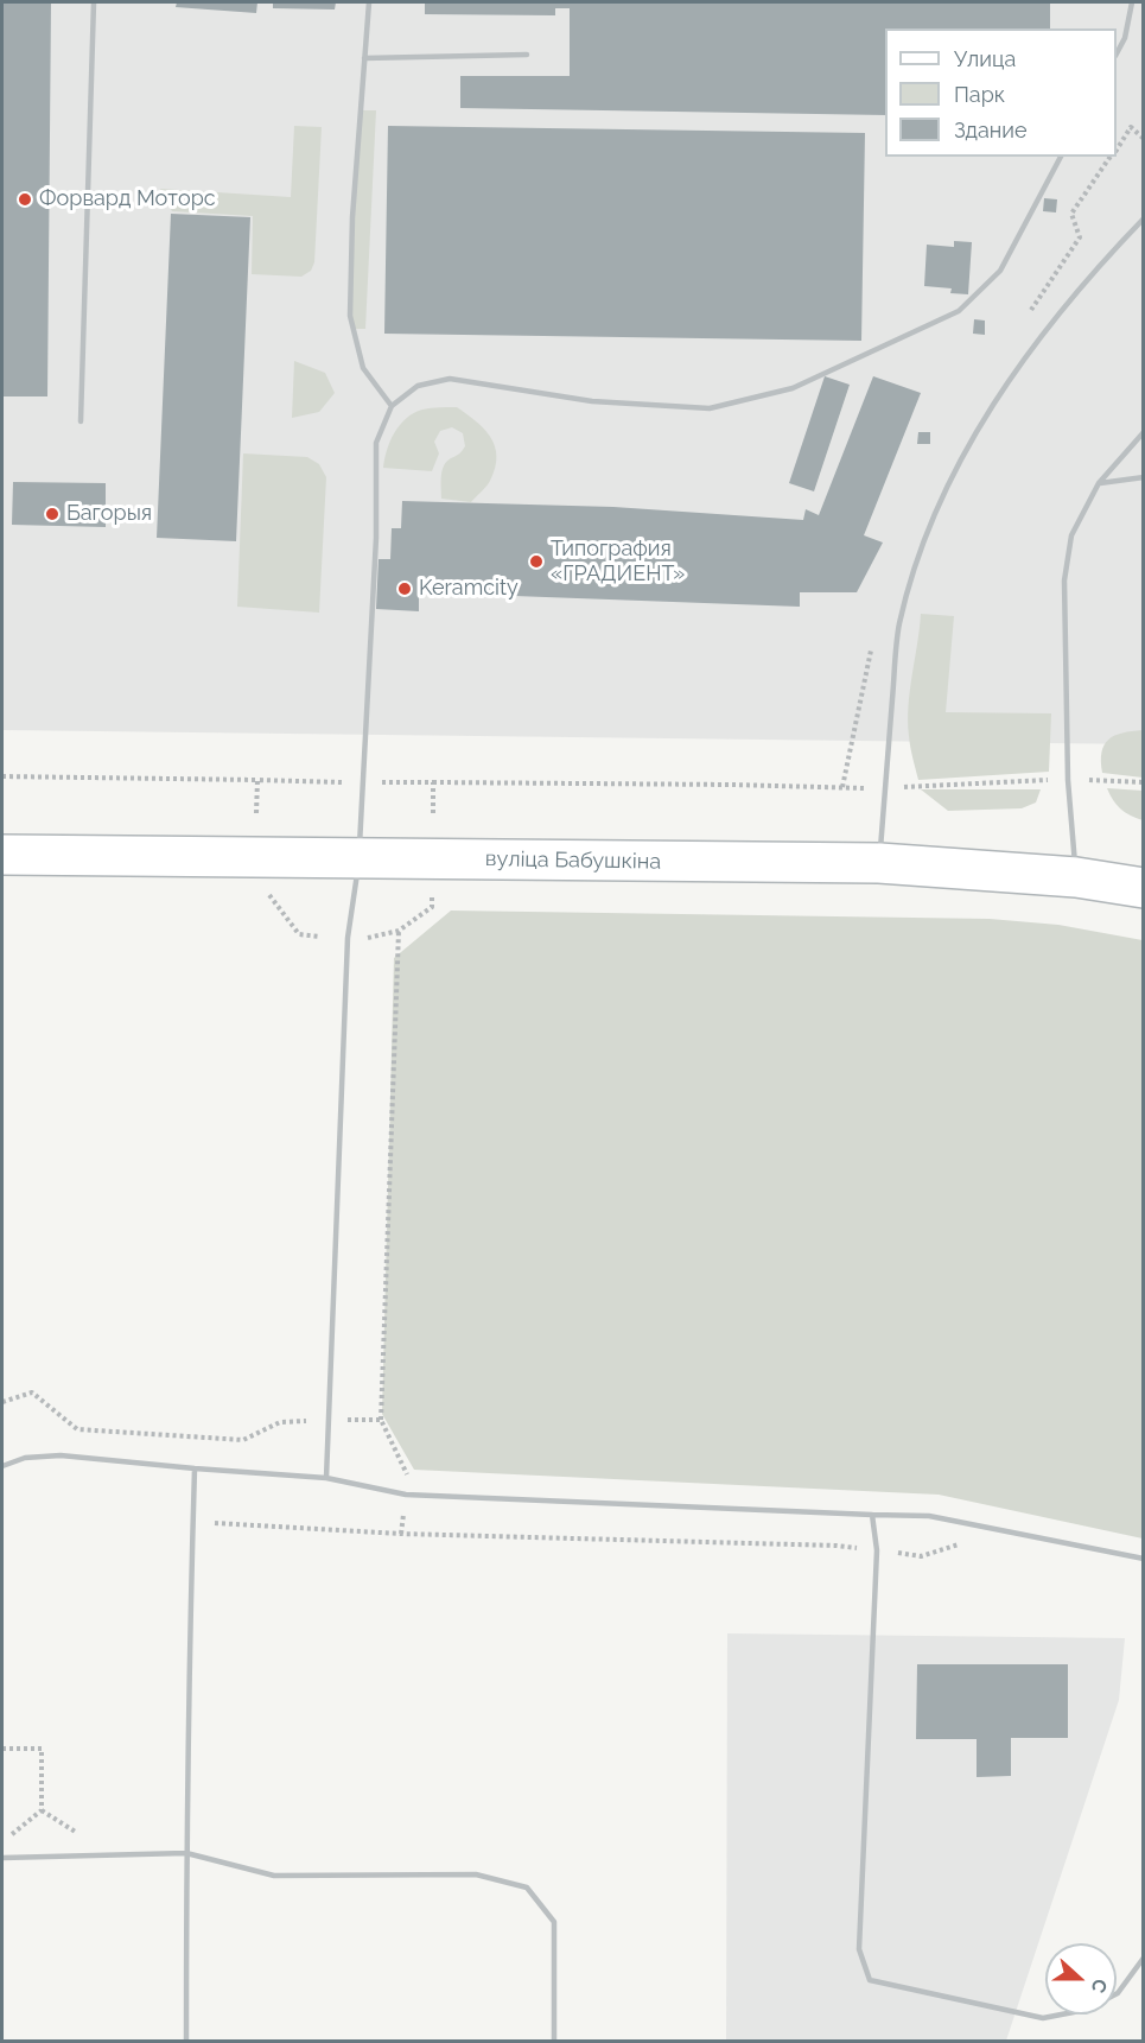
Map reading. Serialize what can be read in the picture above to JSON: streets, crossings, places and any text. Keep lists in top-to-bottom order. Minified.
{"streets":{"street":["вуліца Бабушкіна"]},"places":["Форвард Моторс","Багорыя","Типография «ГРАДИЕНТ»","Keramcity"],"legend":["Улица","Парк","Здание"],"north":"right"}
